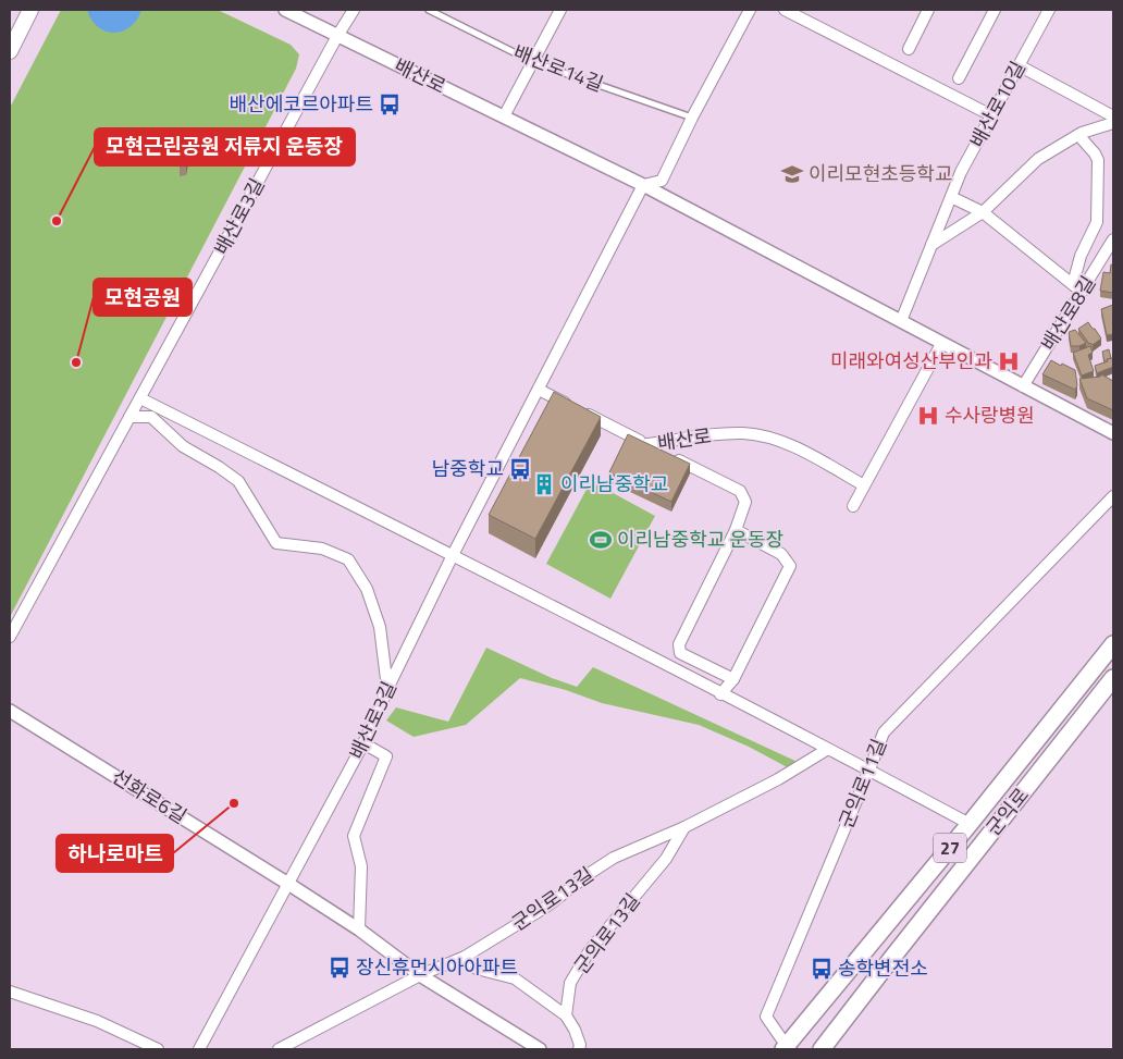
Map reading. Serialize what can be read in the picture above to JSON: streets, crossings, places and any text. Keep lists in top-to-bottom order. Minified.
{"streets":{"main road":["군익로","27"],"street":["배산로","배산로10길","배산로3길","배산로8길","군익로11길","선화로6길","군익로13길","군의로13길"],"lane":["배산로14길"]},"crossings":[["배산로","배산로10길"],["배산로","배산로3길"],["배산로","배산로8길"],["배산로3길","선화로6길"],["군익로11길","군익로"],["선화로6길","군익로13길"],["군익로13길","군의로13길"]],"places":{"bus stop":["배산에코르아파트","남중학교","장신휴먼시아아파트","송학변전소"],"school or university":["이리모현초등학교"],"other":["모현근린공원 저류지 운동장","모현공원","하나로마트"],"hospital":["미래와여성산부인과","수사랑병원"],"building":["이리남중학교"],"sports":["이리남중학교 운동장"]}}
